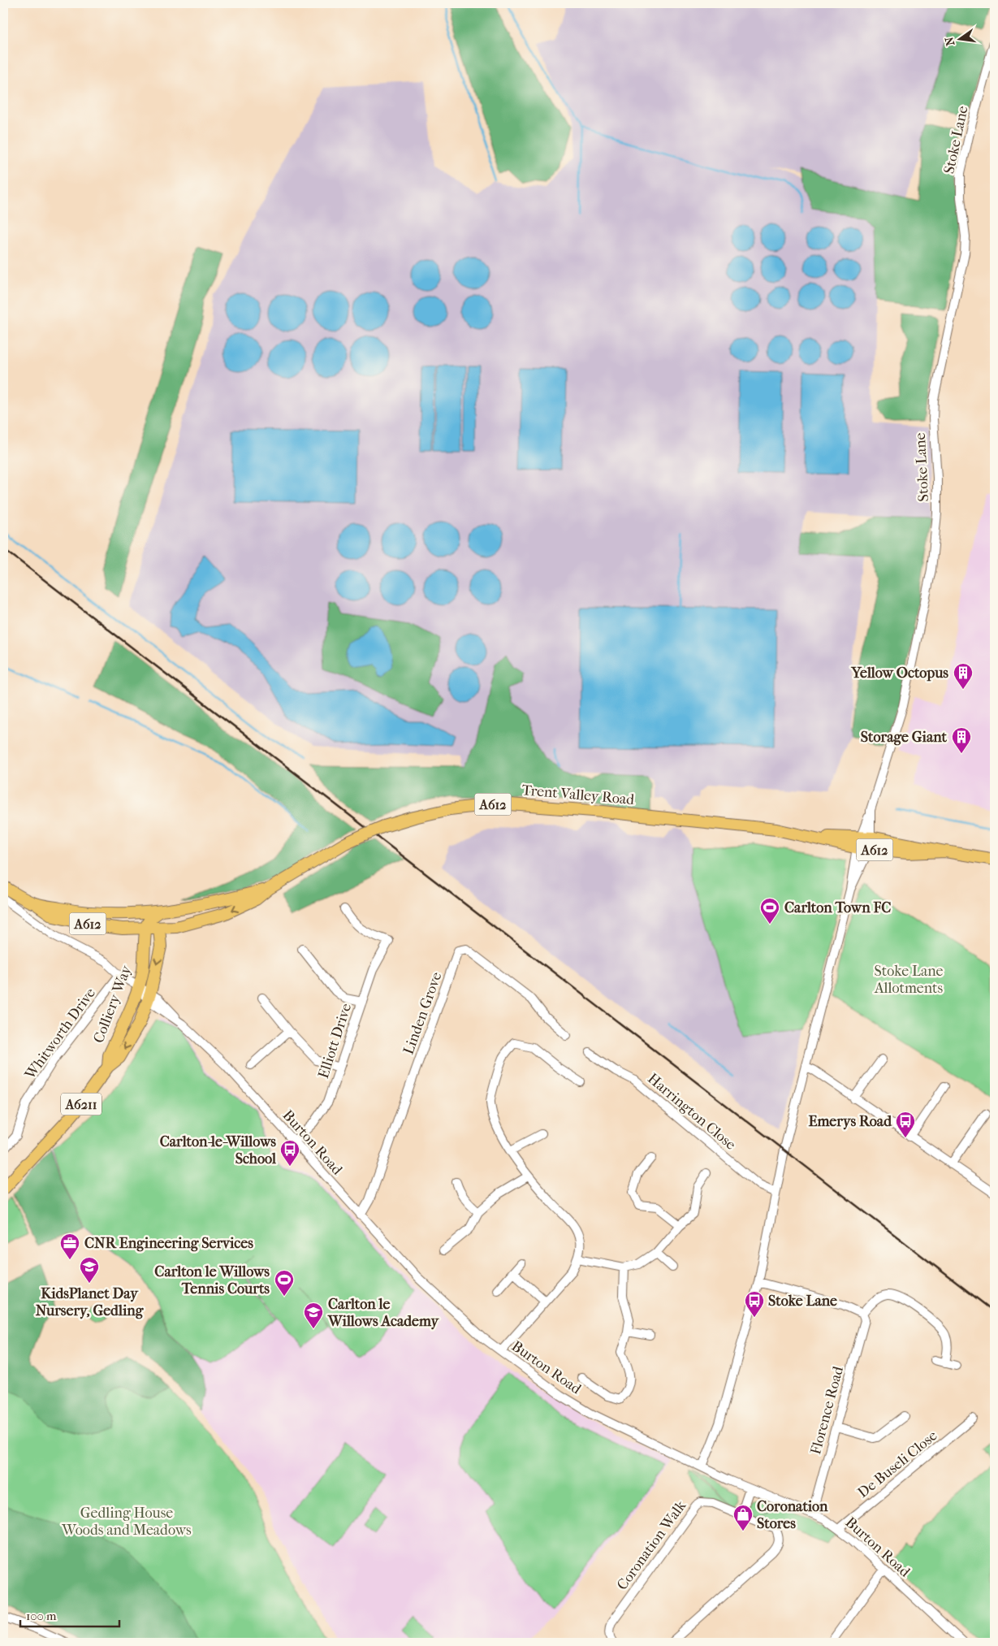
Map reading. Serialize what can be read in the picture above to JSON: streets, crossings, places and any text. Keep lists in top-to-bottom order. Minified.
{"streets":{"main road":["Trent Valley Road","A612","Colliery Way","A6211"],"street":["Stoke Lane","Linden Grove","Whitworth Drive","Elliott Drive","Harrington Close","Burton Road","Florence Road","De Buseli Close","Coronation Walk"]},"crossings":[["Stoke Lane","Trent Valley Road"],["Trent Valley Road","A612"],["Trent Valley Road","Colliery Way"],["Colliery Way","Burton Road"],["Linden Grove","Burton Road"],["Whitworth Drive","Burton Road"],["Elliott Drive","Burton Road"],["Burton Road","Florence Road"],["Burton Road","De Buseli Close"]],"parks":["Stoke Lane Allotments","Gedling House Woods and Meadows"],"places":{"building":["Yellow Octopus","Storage Giant"],"sports":["Carlton Town FC","Carlton le Willows Tennis Courts"],"bus stop":["Emerys Road","Carlton-le-Willows School","Stoke Lane"],"office":["CNR Engineering Services"],"school or university":["KidsPlanet Day Nursery, Gedling","Carlton le Willows Academy"],"shop":["Coronation Stores"]},"scale_bar":"100 m","north":"left"}
